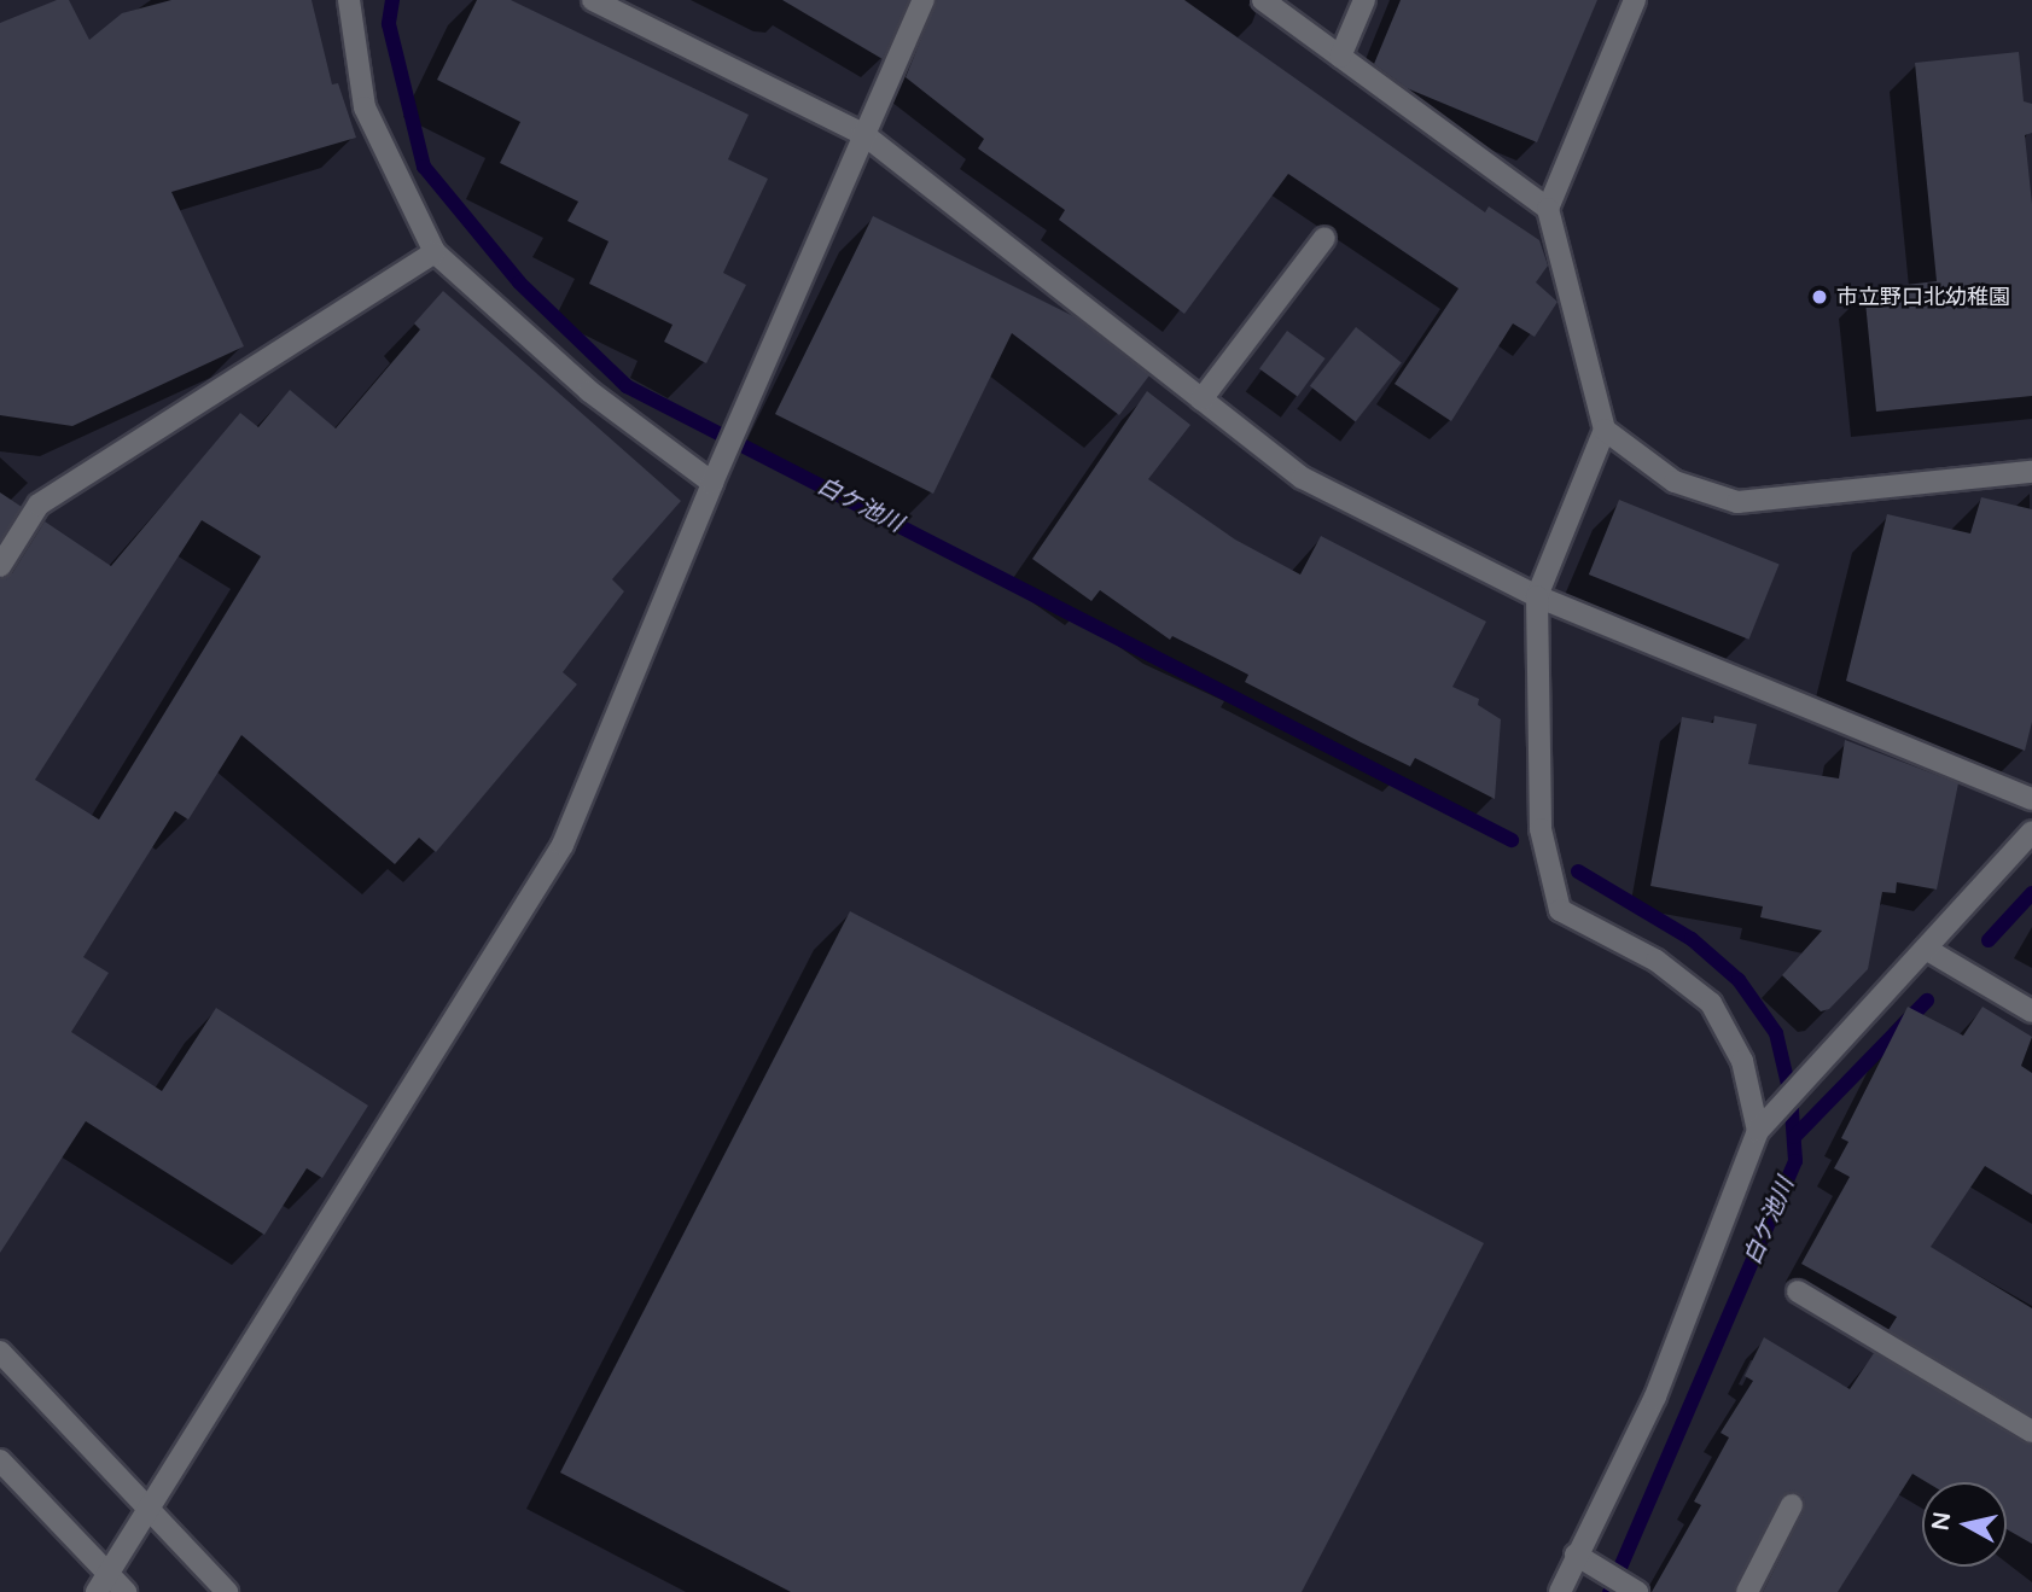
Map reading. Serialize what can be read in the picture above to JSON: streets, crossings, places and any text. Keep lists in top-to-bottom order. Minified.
{"water":["白ケ池川"],"places":["市立野口北幼稚園"],"north":"left"}
